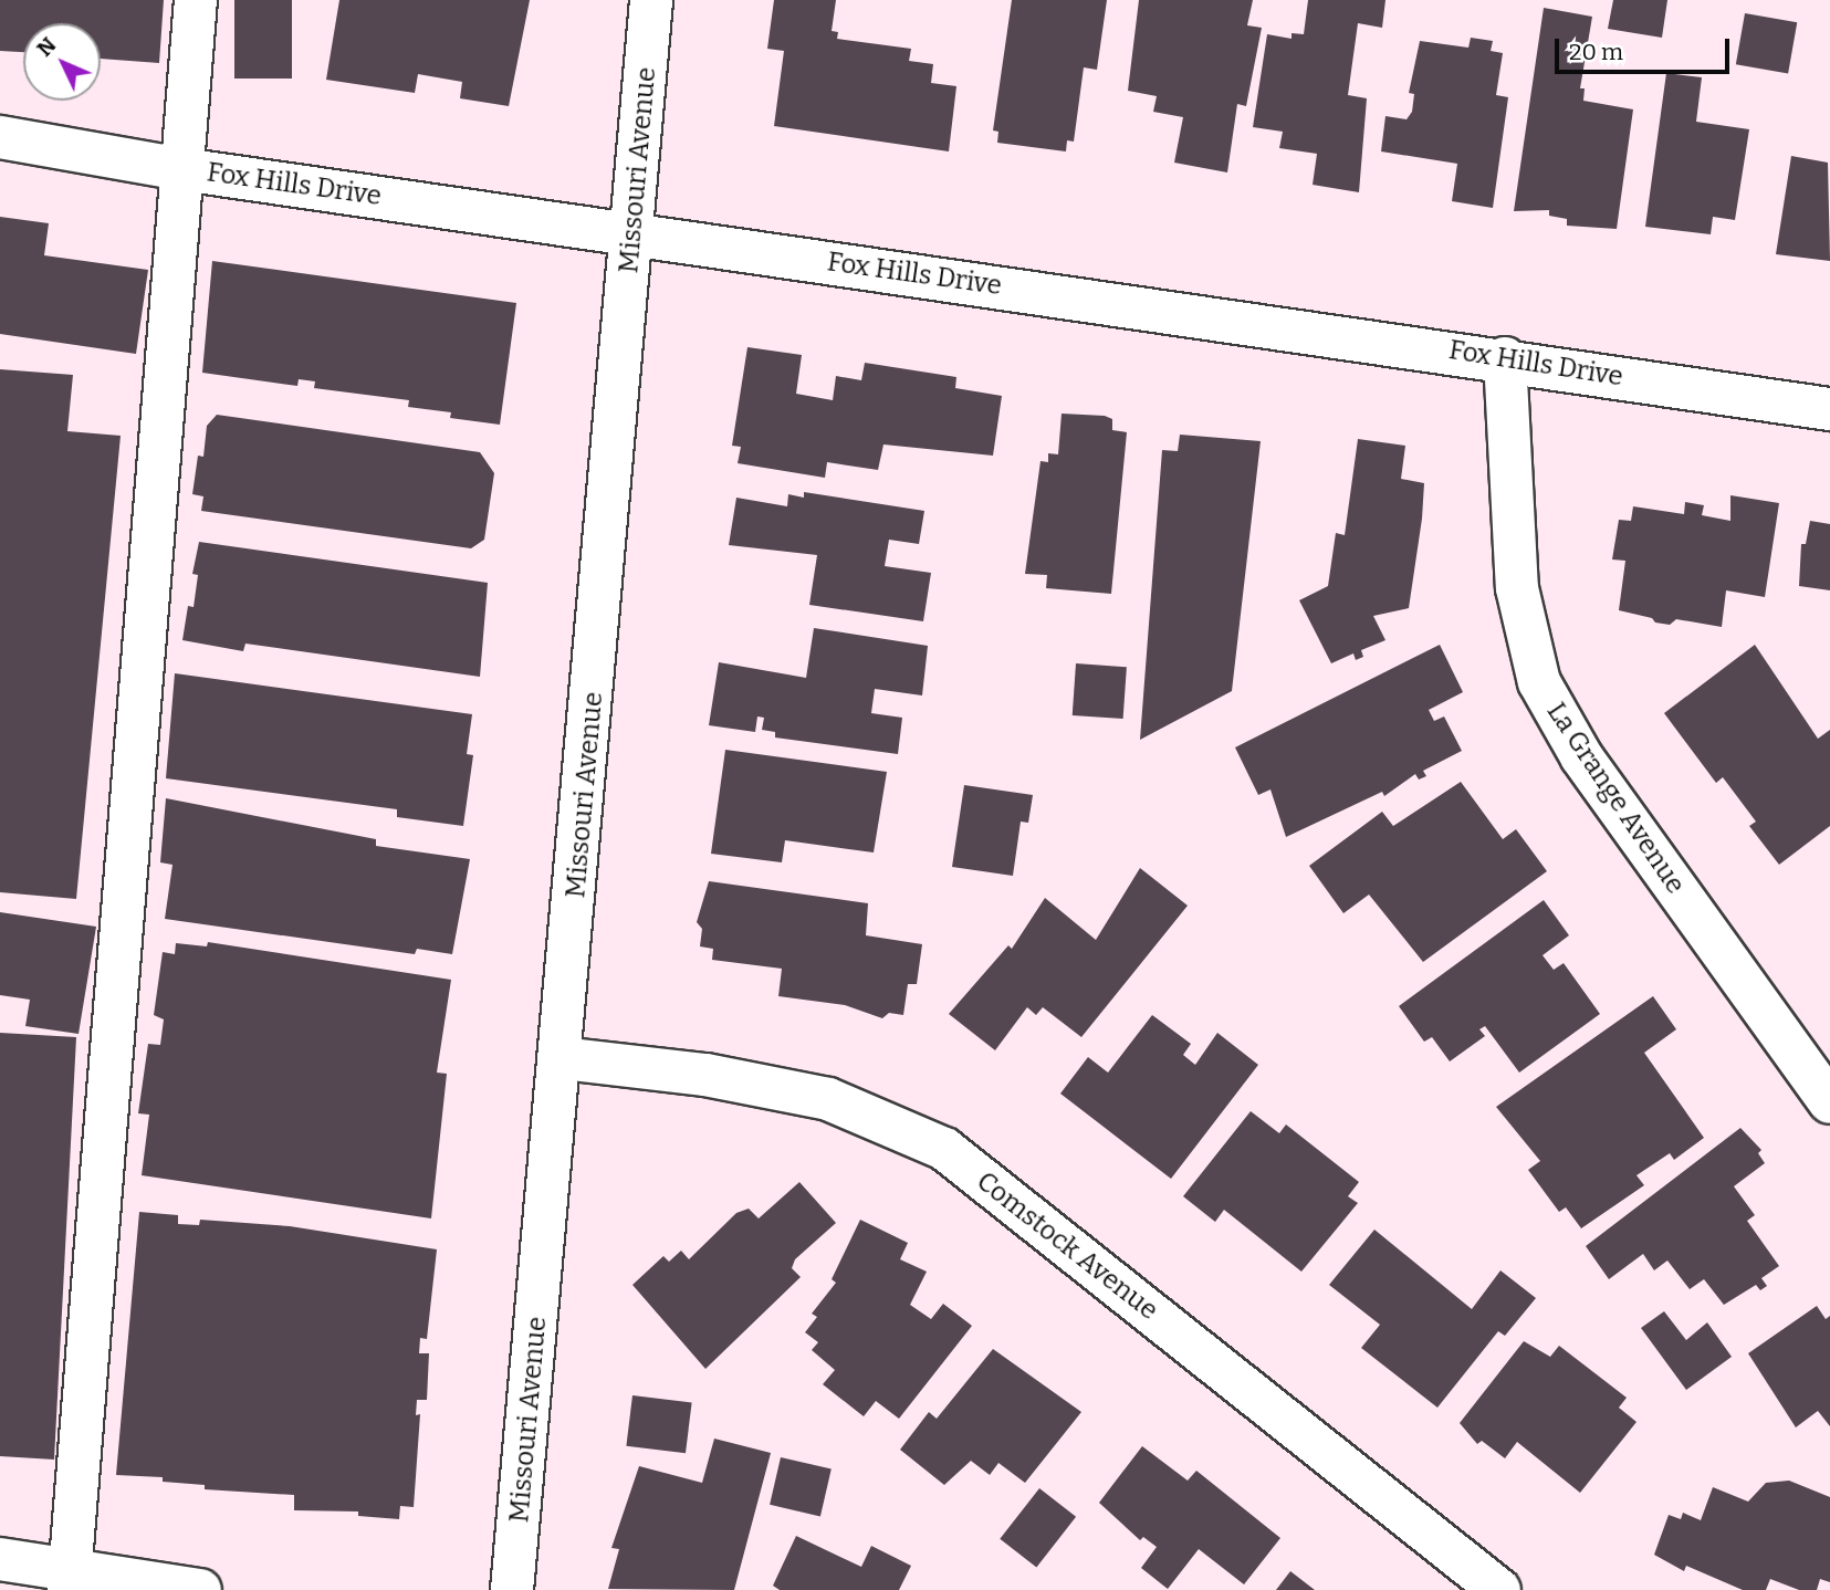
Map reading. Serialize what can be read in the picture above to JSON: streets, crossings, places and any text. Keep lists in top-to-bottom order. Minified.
{"streets":{"street":["Missouri Avenue","Fox Hills Drive","La Grange Avenue","Comstock Avenue"]},"crossings":[["Missouri Avenue","Fox Hills Drive"],["Missouri Avenue","Comstock Avenue"],["Fox Hills Drive","La Grange Avenue"]],"scale_bar":"20 m","north":"top left"}
